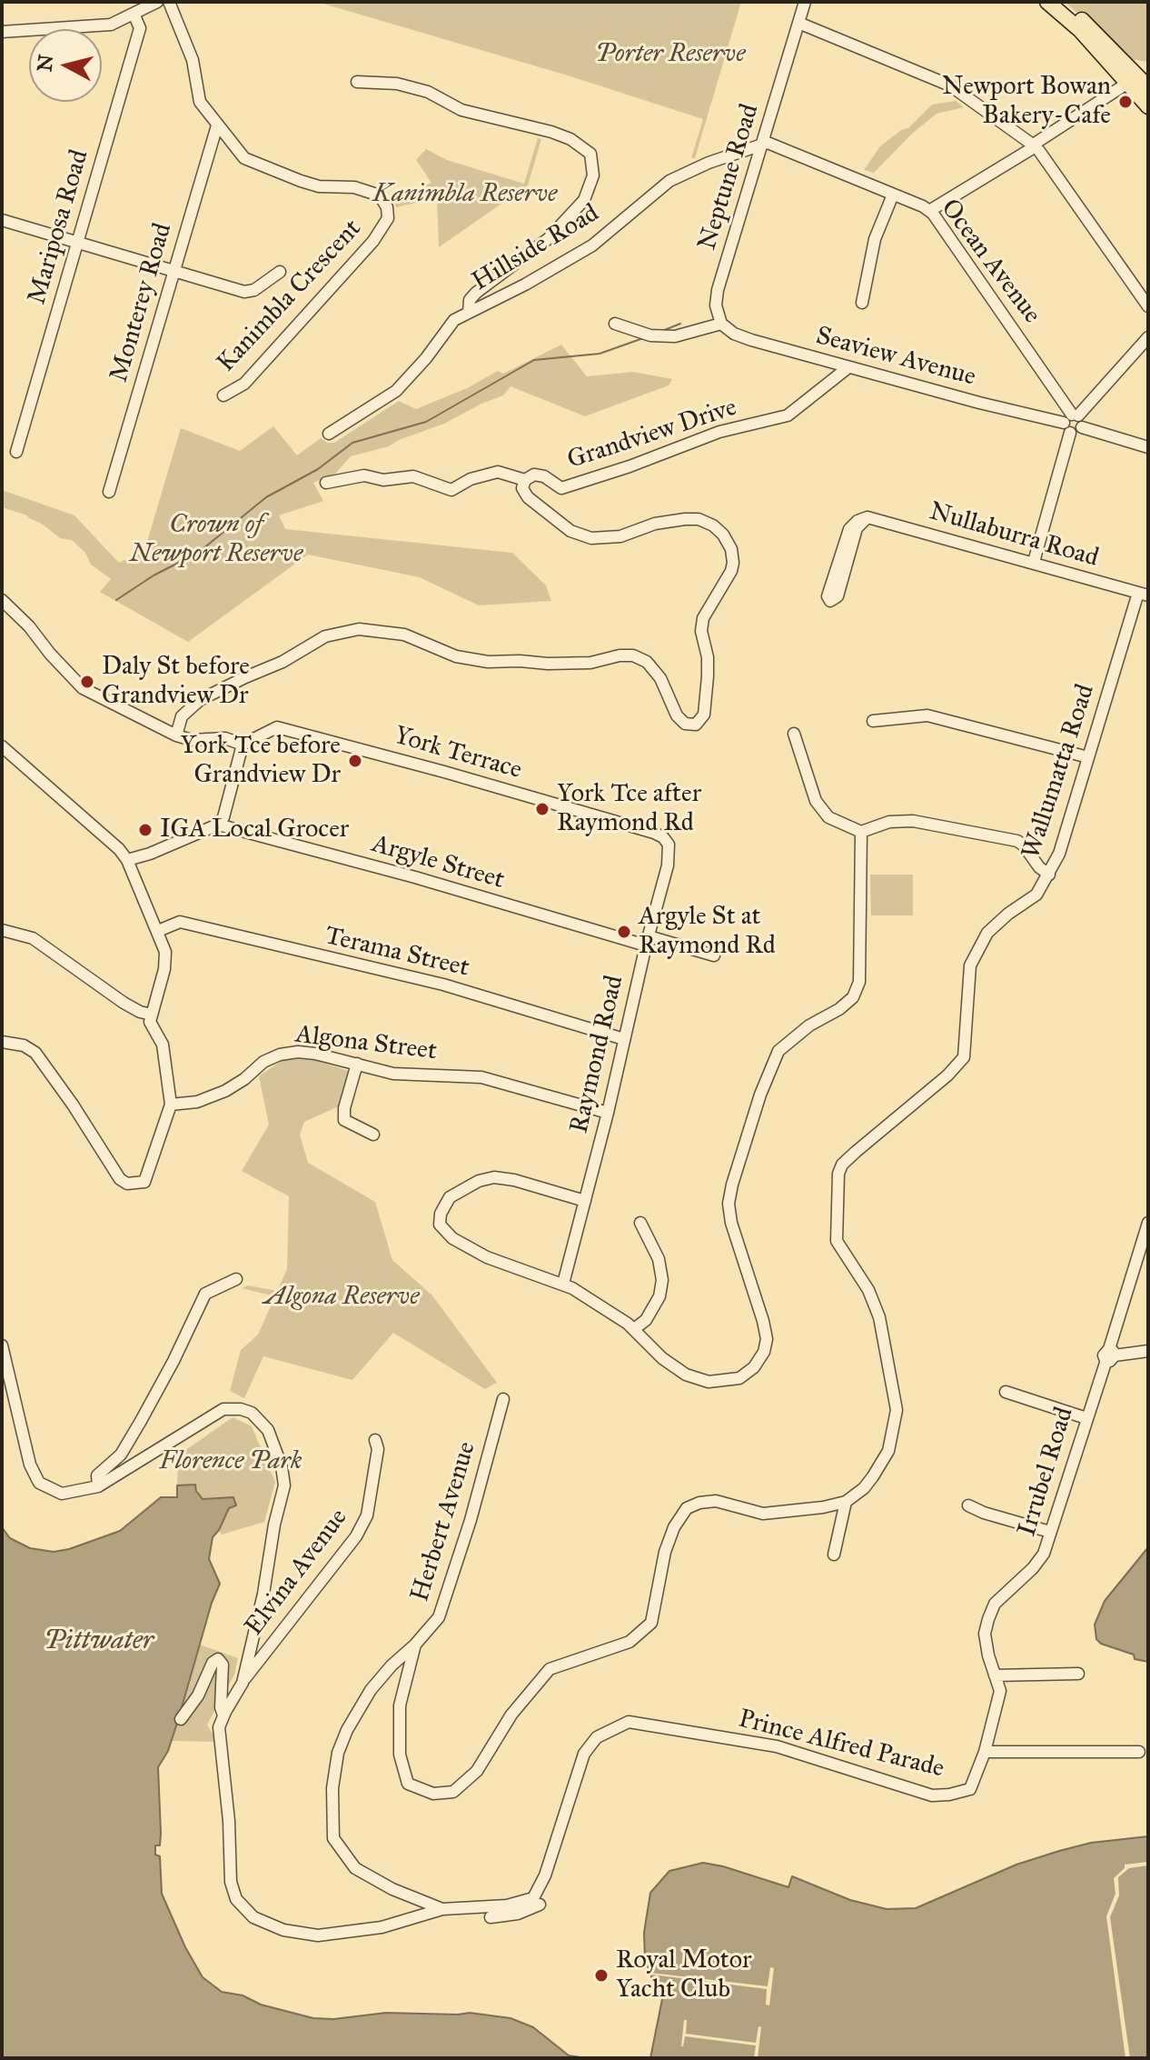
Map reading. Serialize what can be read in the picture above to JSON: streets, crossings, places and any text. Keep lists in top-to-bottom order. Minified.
{"streets":{"street":["Neptune Road","Mariposa Road","Hillside Road","Ocean Avenue","Kanimbla Crescent","Monterey Road","Seaview Avenue","Grandview Drive","Nullaburra Road","York Terrace","Wallumatta Road","Argyle Street","Terama Street","Algona Street","Raymond Road","Irrubel Road","Herbert Avenue","Elvina Avenue","Prince Alfred Parade"]},"crossings":[["Neptune Road","Hillside Road"],["Neptune Road","Ocean Avenue"],["Neptune Road","Seaview Avenue"],["Hillside Road","Ocean Avenue"],["Ocean Avenue","Seaview Avenue"],["Kanimbla Crescent","Monterey Road"],["Seaview Avenue","Grandview Drive"],["Nullaburra Road","Wallumatta Road"],["York Terrace","Raymond Road"],["Argyle Street","Raymond Road"],["Terama Street","Raymond Road"],["Algona Street","Raymond Road"],["Irrubel Road","Prince Alfred Parade"],["Herbert Avenue","Prince Alfred Parade"],["Elvina Avenue","Prince Alfred Parade"]],"water":["Pittwater"],"parks":["Porter Reserve","Kanimbla Reserve","Crown of Newport Reserve","Algona Reserve","Florence Park"],"places":["Newport Bowan Bakery-Cafe","Daly St before Grandview Dr","York Tce before Grandview Dr","York Tce after Raymond Rd","IGA Local Grocer","Argyle St at Raymond Rd","Royal Motor Yacht Club"],"north":"left"}
